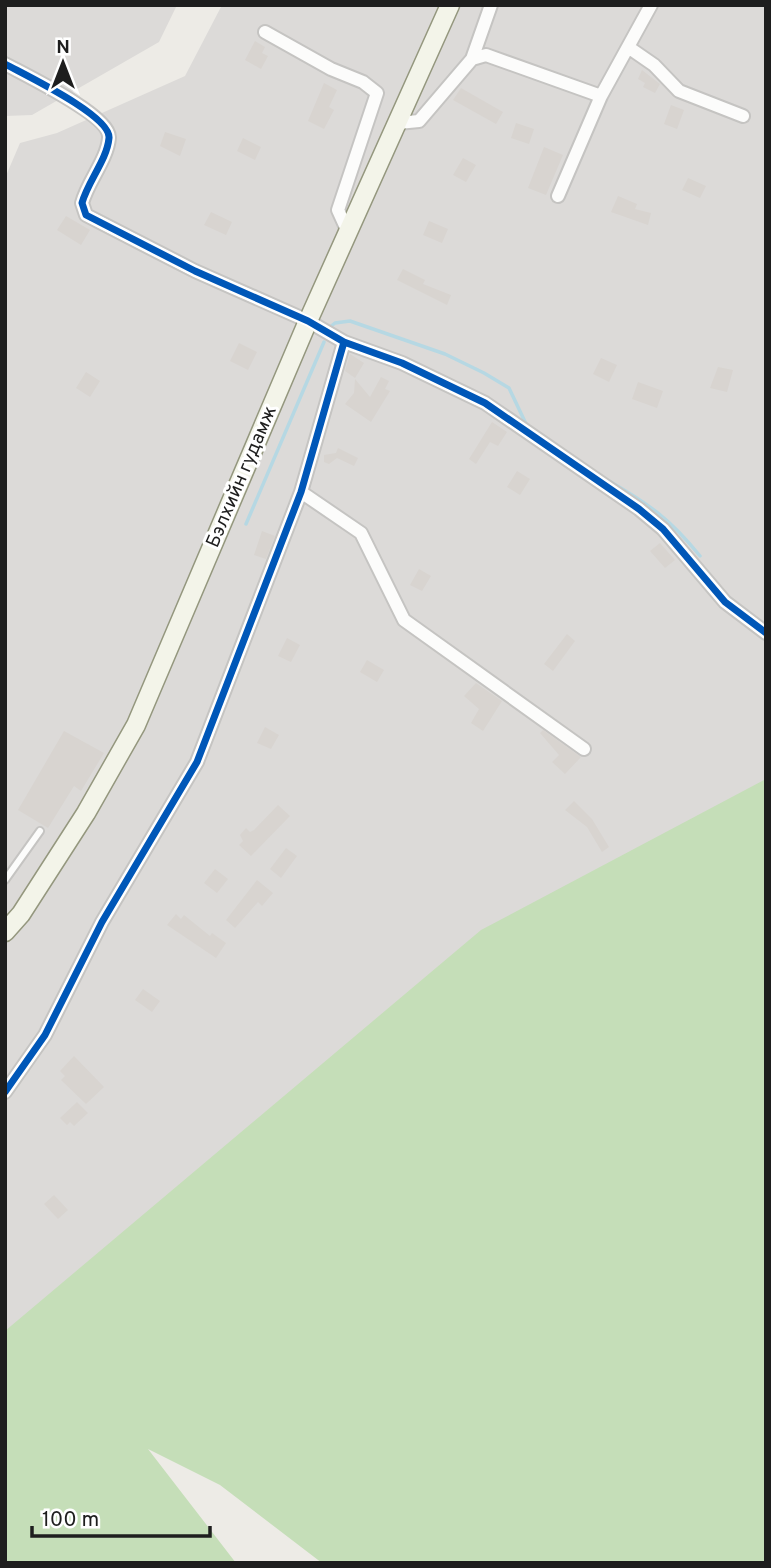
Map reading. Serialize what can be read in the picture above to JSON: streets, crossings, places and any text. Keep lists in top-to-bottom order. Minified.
{"streets":{"main road":["Бэлхийн гудамж"]},"scale_bar":"100 m","north":"top"}
